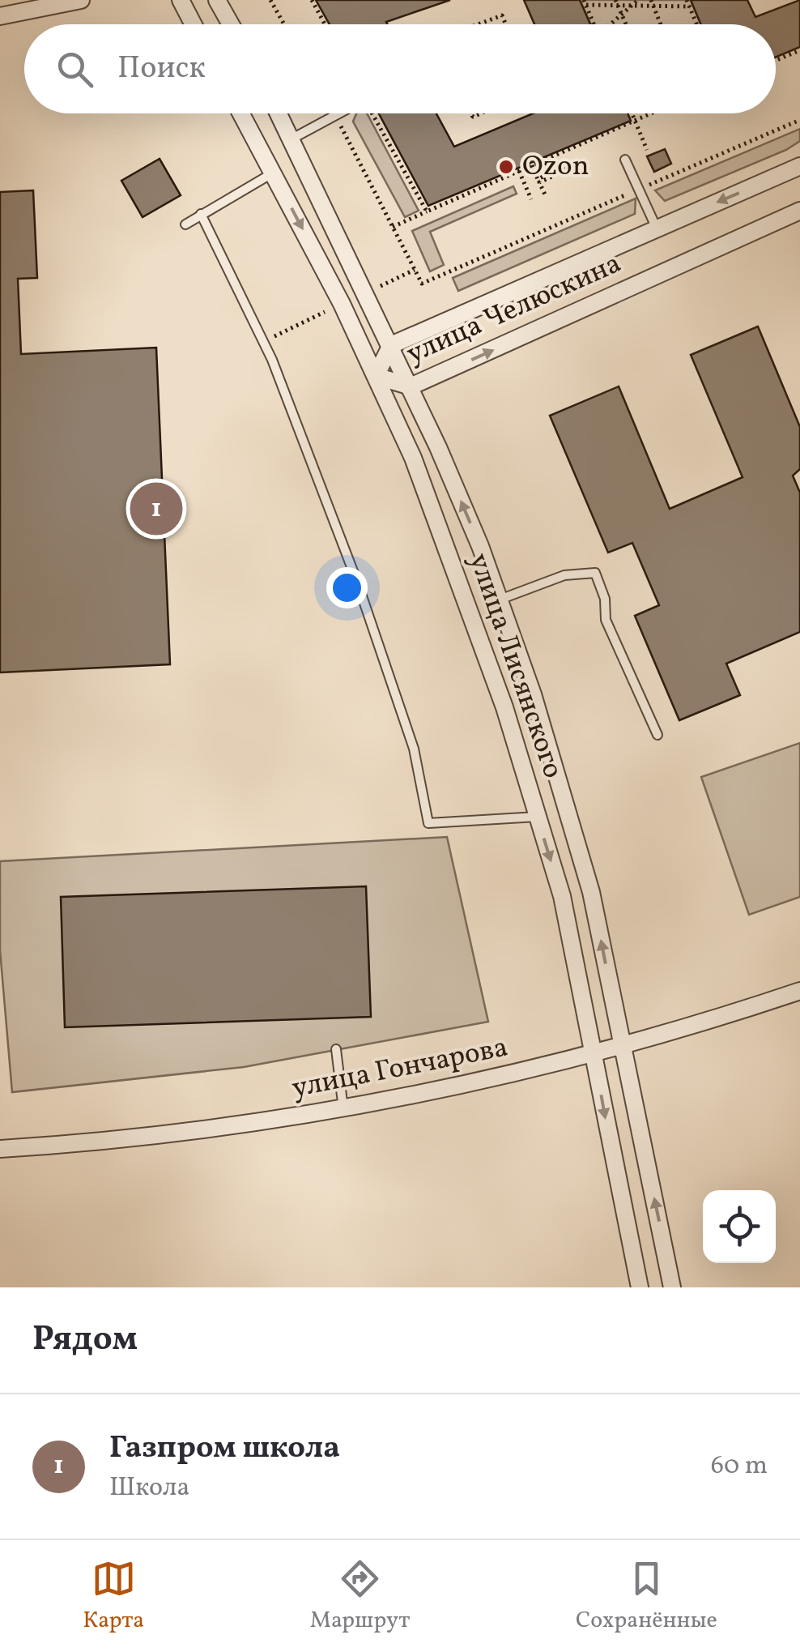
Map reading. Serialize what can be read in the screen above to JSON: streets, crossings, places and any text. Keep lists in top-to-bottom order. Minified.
{"streets":{"street":["улица Челюскина","улица Лисянского","улица Гончарова"]},"crossings":[["улица Челюскина","улица Лисянского"],["улица Лисянского","улица Гончарова"]],"places":["Ozon"],"page":{"search":"Поиск","pins":"1","heading":"Рядом","list":[{"mark":"1","name":"Газпром школа","note":"Школа","value":"60 m"}],"nav":["Карта","Маршрут","Сохранённые"]}}
